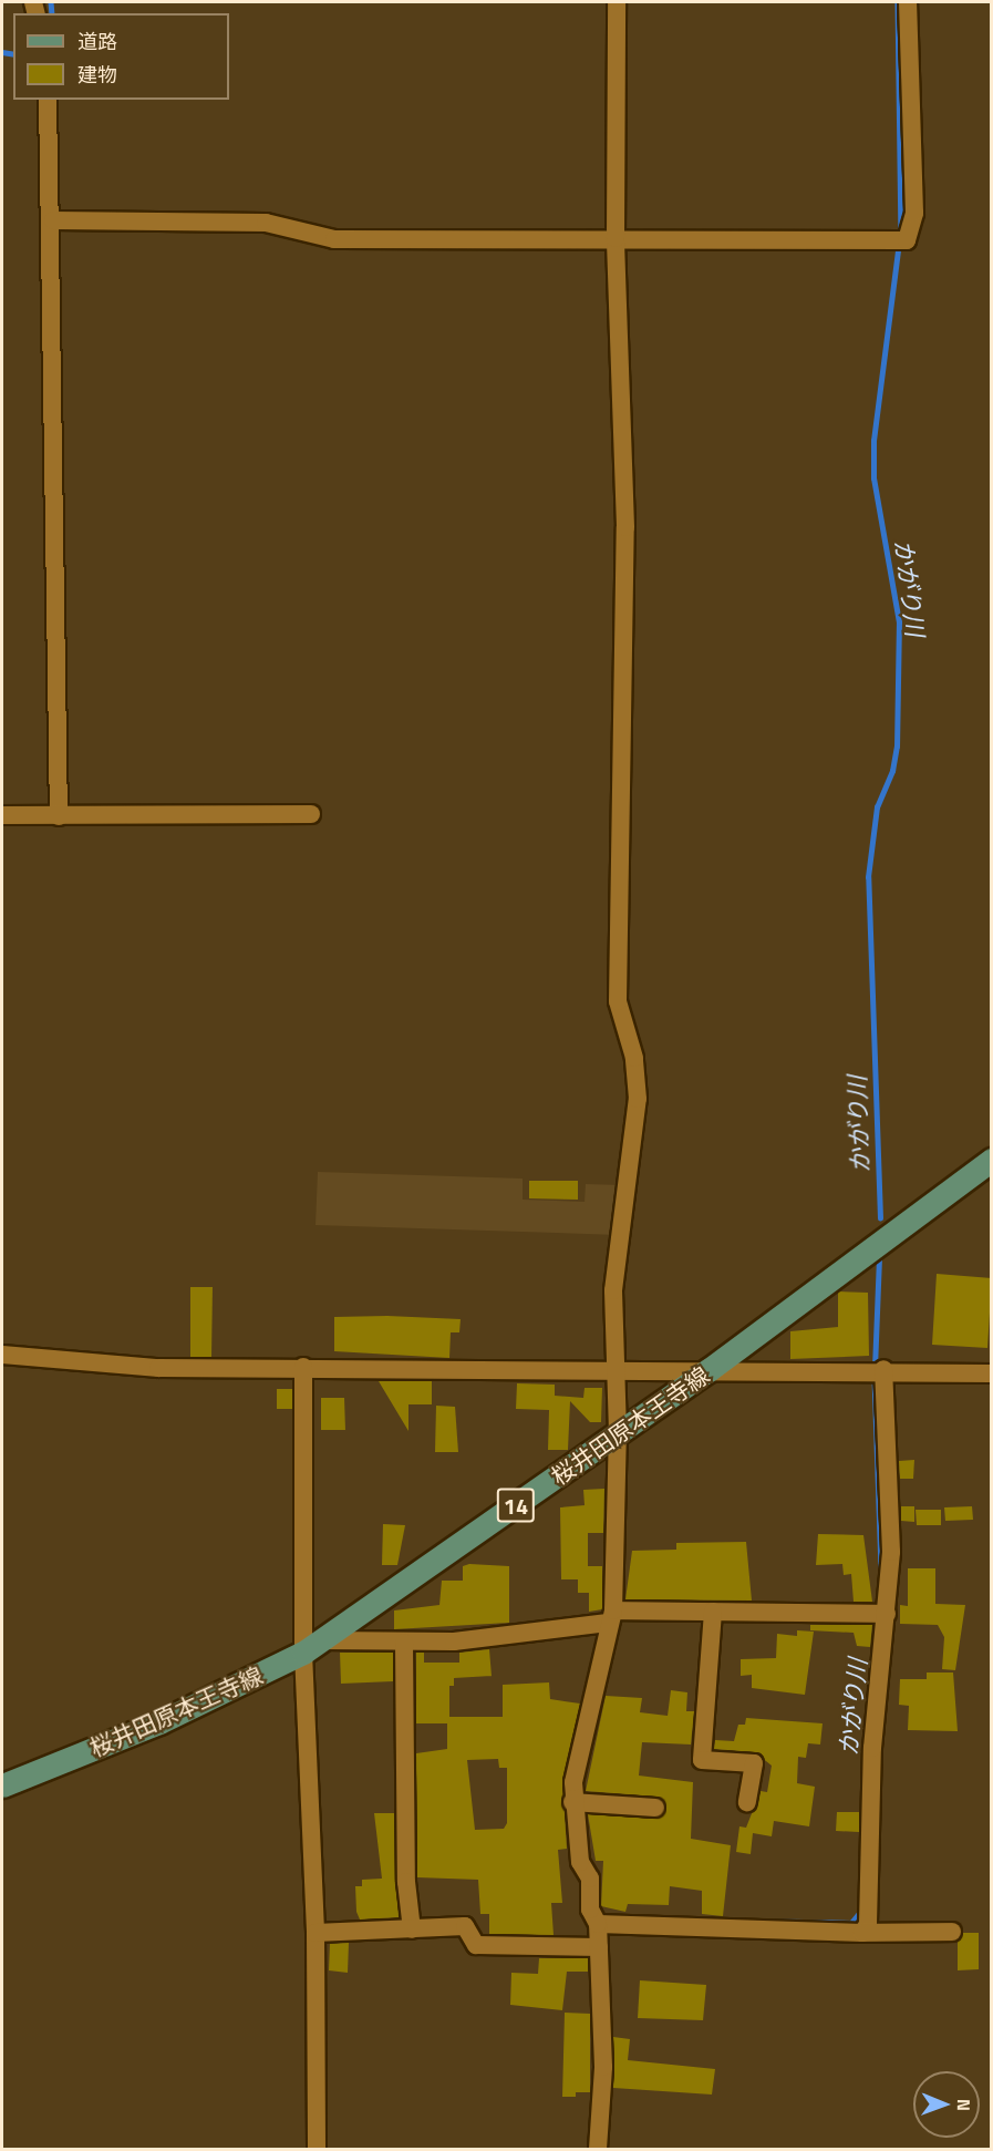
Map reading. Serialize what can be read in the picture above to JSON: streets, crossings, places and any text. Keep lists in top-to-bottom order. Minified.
{"streets":{"main road":["桜井田原本王寺線","14"]},"water":["かがり川"],"legend":["道路","建物"],"north":"right"}
